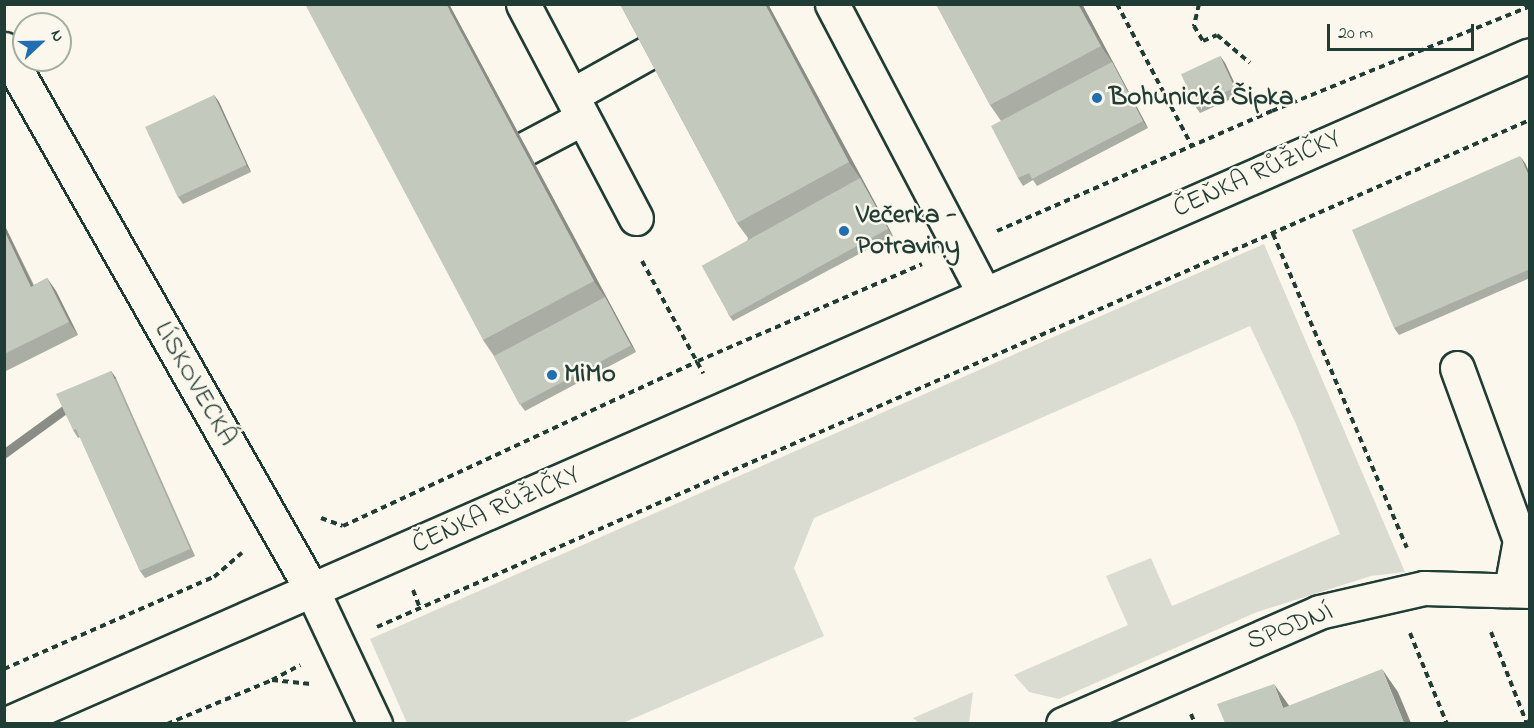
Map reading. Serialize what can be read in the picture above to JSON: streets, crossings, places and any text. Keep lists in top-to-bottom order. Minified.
{"streets":{"street":["ČEŇKA RŮŽIČKY","LÍSKOVECKÁ","SPODNÍ"]},"crossings":[["ČEŇKA RŮŽIČKY","LÍSKOVECKÁ"]],"places":["Bohunická Šipka","Večerka - Potraviny","MiMo"],"scale_bar":"20 m","north":"right"}
